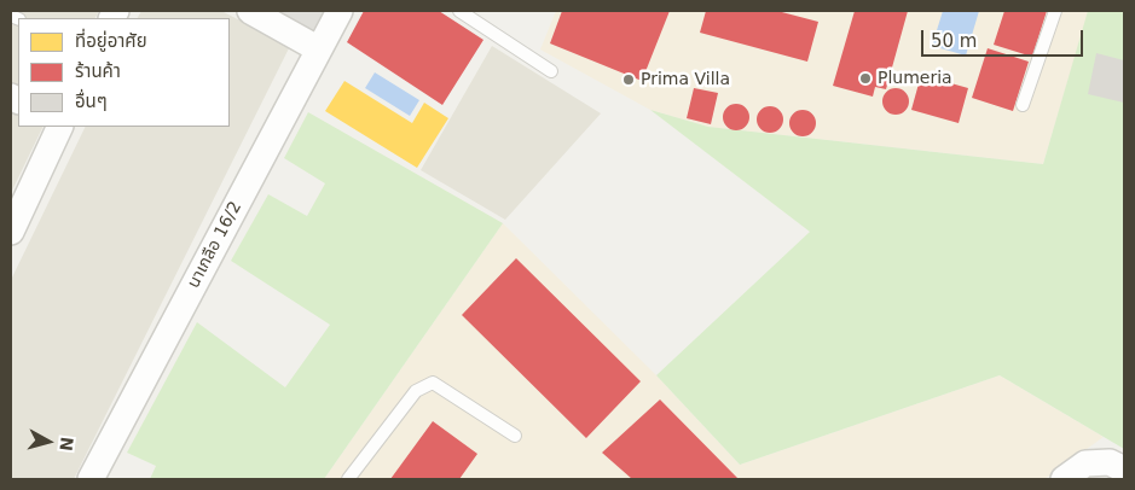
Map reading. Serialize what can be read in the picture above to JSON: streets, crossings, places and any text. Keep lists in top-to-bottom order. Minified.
{"streets":{"street":["นาเกลือ 16/2"]},"places":["Plumeria","Prima Villa"],"legend":["ที่อยู่อาศัย","ร้านค้า","อื่นๆ"],"scale_bar":"50 m","north":"right"}
